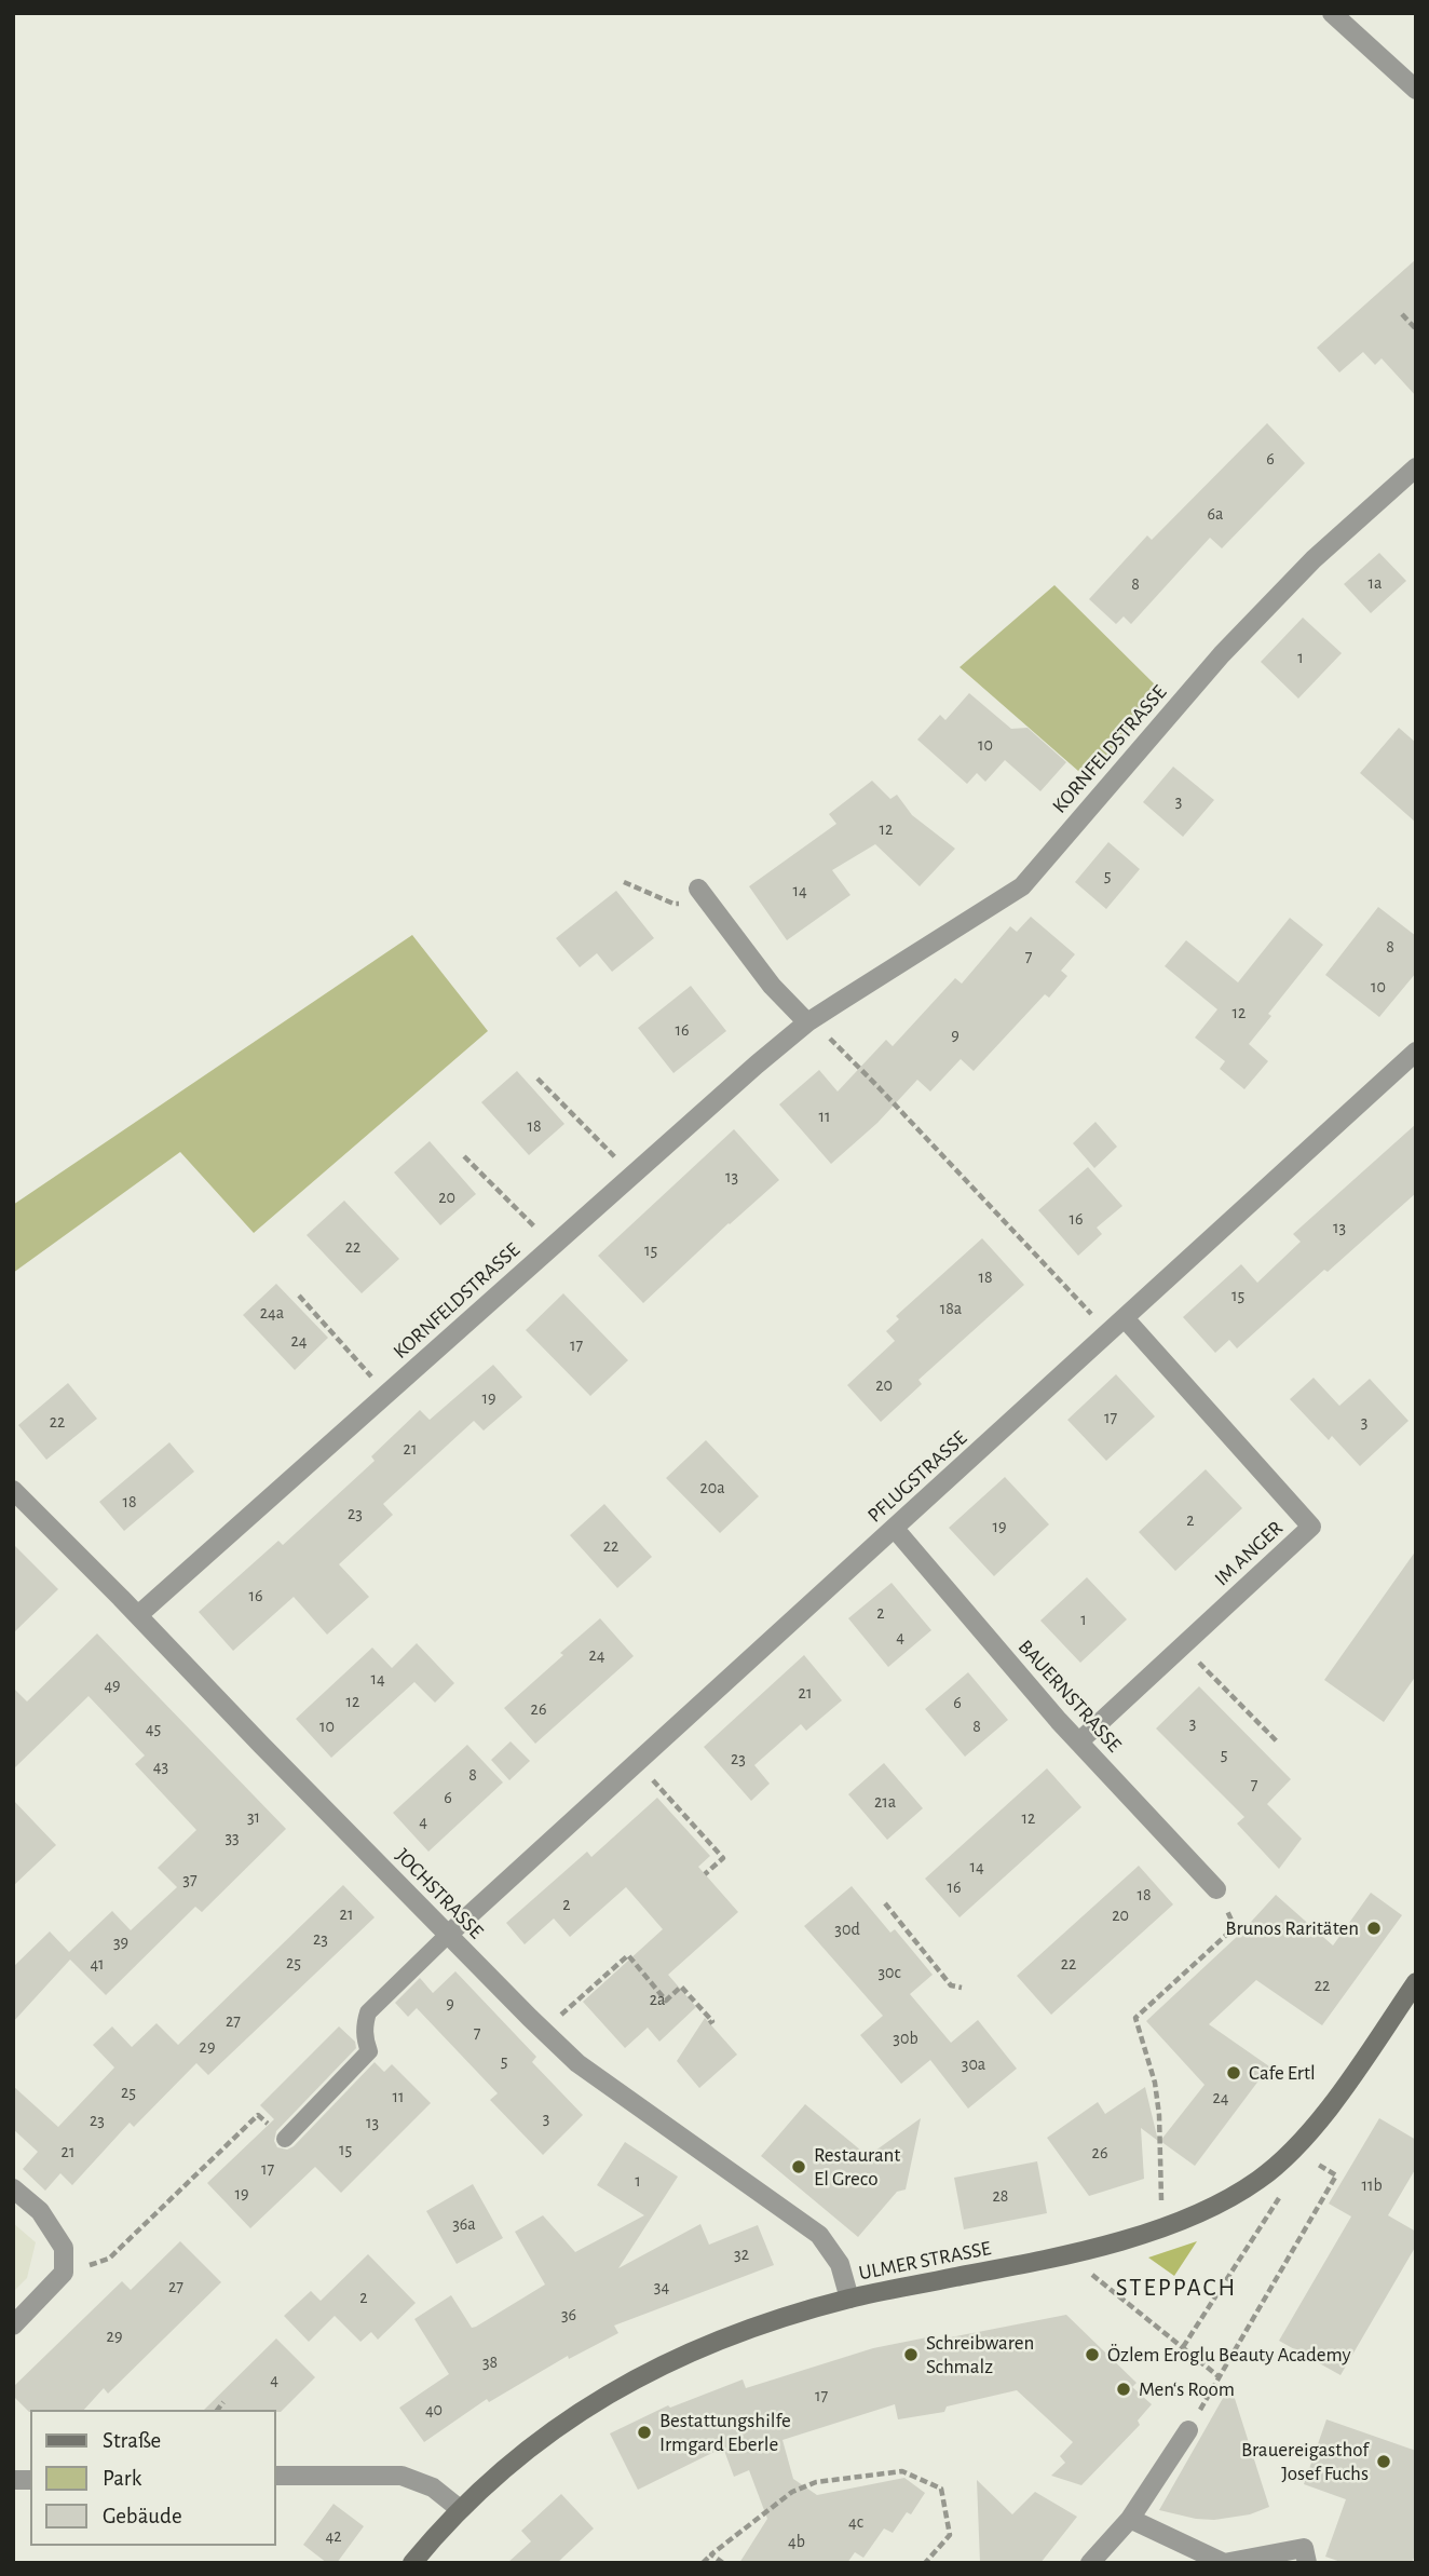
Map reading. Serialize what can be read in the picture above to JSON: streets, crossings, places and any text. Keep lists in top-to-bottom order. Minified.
{"streets":{"street":["KORNFELDSTRASSE","PFLUGSTRASSE","IM ANGER","BAUERNSTRASSE","JOCHSTRASSE","ULMER STRASSE"]},"crossings":[["KORNFELDSTRASSE","JOCHSTRASSE"],["PFLUGSTRASSE","IM ANGER"],["PFLUGSTRASSE","BAUERNSTRASSE"],["PFLUGSTRASSE","JOCHSTRASSE"],["IM ANGER","BAUERNSTRASSE"],["JOCHSTRASSE","ULMER STRASSE"]],"districts":["STEPPACH"],"places":["Brunos Raritäten","Cafe Ertl","Restaurant El Greco","Schreibwaren Schmalz","Özlem Eroglu Beauty Academy","Men‘s Room","Bestattungshilfe Irmgard Eberle","Brauereigasthof Josef Fuchs"],"house_numbers":["6","6a","1a","8","1","10","3","12","5","14","8","7","10","12","16","9","11","18","13","20","16","13","22","15","18","15","18a","24a","24","17","20","19","17","22","3","21","20a","18","23","2","19","22","16","2","1","4","24","14","49","21","12","6","26","3","10","8","45","5","23","43","8","7","6","21a","31","12","4","33","14","37","16","18","2","21","20","30d","23","39","25","41","22","30c","22","2a","9","27","7","30b","29","5","30a","25","11","24","3","23","13","15","21","26","17","1","11b","19","28","36a","32","27","34","2","36","29","38","4","17","40","4c","42","4b"],"legend":["Straße","Park","Gebäude"]}
